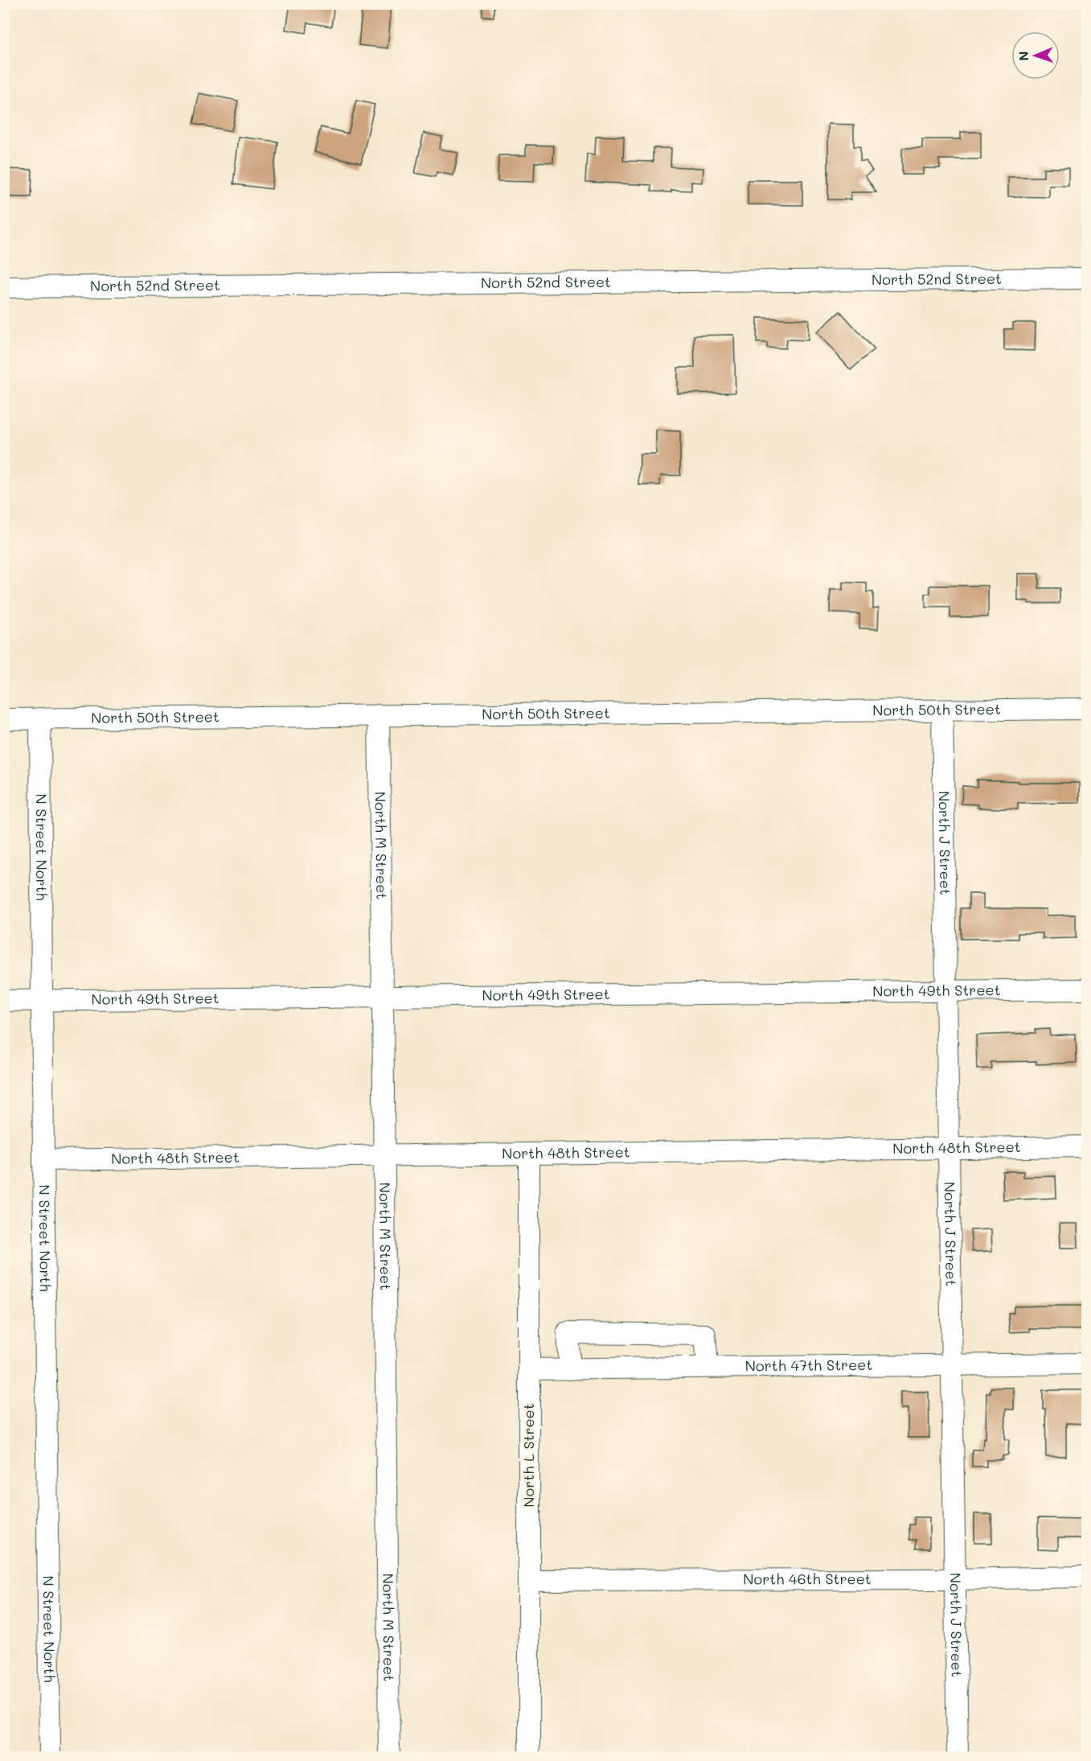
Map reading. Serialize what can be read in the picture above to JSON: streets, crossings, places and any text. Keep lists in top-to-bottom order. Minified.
{"streets":{"street":["North 52nd Street","North 50th Street","North J Street","North M Street","N Street North","North 49th Street","North 48th Street","North 47th Street","North L Street","North 46th Street"]},"crossings":[["North 50th Street","North J Street"],["North 50th Street","North M Street"],["North 50th Street","N Street North"],["North J Street","North 49th Street"],["North J Street","North 48th Street"],["North J Street","North 47th Street"],["North J Street","North 46th Street"],["North M Street","North 49th Street"],["North M Street","North 48th Street"],["N Street North","North 49th Street"],["N Street North","North 48th Street"],["North 48th Street","North L Street"],["North 47th Street","North L Street"],["North L Street","North 46th Street"]],"north":"left"}
